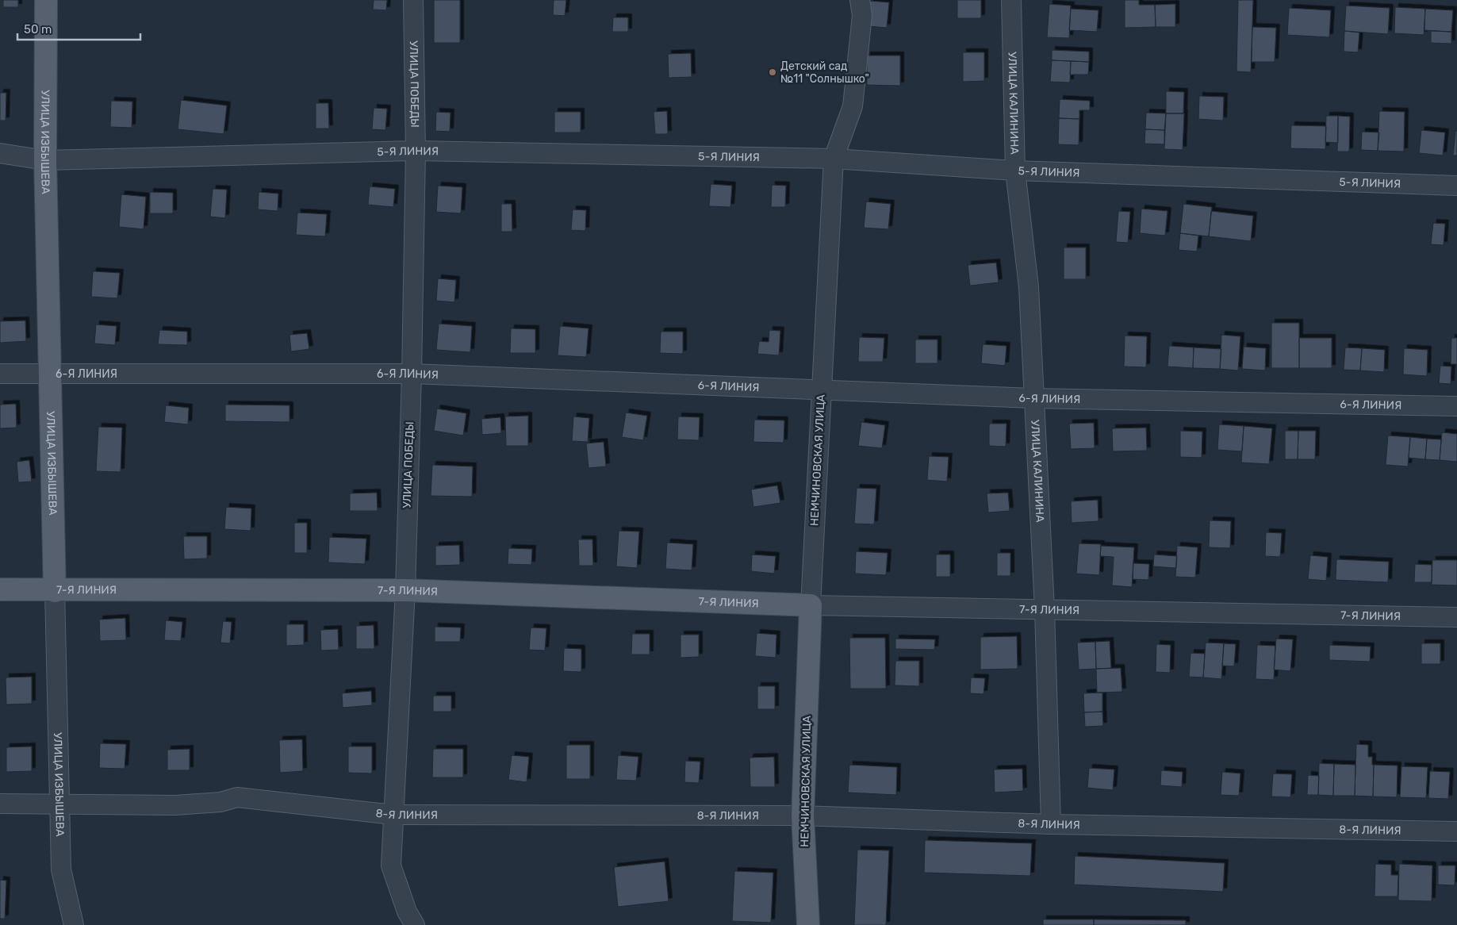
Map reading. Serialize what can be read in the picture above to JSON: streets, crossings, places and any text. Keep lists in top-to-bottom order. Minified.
{"streets":{"main road":["УЛИЦА ИЗБЫШЕВА","НЕМЧИНОВСКАЯ УЛИЦА","7-Я ЛИНИЯ"],"street":["УЛИЦА ПОБЕДЫ","УЛИЦА КАЛИНИНА","5-Я ЛИНИЯ","6-Я ЛИНИЯ","8-Я ЛИНИЯ"]},"crossings":[["УЛИЦА ПОБЕДЫ","5-Я ЛИНИЯ"],["УЛИЦА ПОБЕДЫ","6-Я ЛИНИЯ"],["УЛИЦА ПОБЕДЫ","7-Я ЛИНИЯ"],["УЛИЦА ПОБЕДЫ","8-Я ЛИНИЯ"],["УЛИЦА КАЛИНИНА","5-Я ЛИНИЯ"],["УЛИЦА КАЛИНИНА","6-Я ЛИНИЯ"],["УЛИЦА КАЛИНИНА","7-Я ЛИНИЯ"],["УЛИЦА КАЛИНИНА","8-Я ЛИНИЯ"],["УЛИЦА ИЗБЫШЕВА","5-Я ЛИНИЯ"],["УЛИЦА ИЗБЫШЕВА","6-Я ЛИНИЯ"],["УЛИЦА ИЗБЫШЕВА","7-Я ЛИНИЯ"],["УЛИЦА ИЗБЫШЕВА","8-Я ЛИНИЯ"],["5-Я ЛИНИЯ","НЕМЧИНОВСКАЯ УЛИЦА"],["6-Я ЛИНИЯ","НЕМЧИНОВСКАЯ УЛИЦА"],["НЕМЧИНОВСКАЯ УЛИЦА","7-Я ЛИНИЯ"],["НЕМЧИНОВСКАЯ УЛИЦА","8-Я ЛИНИЯ"]],"places":["Детский сад №11 \"Солнышко\""],"scale_bar":"50 m"}
